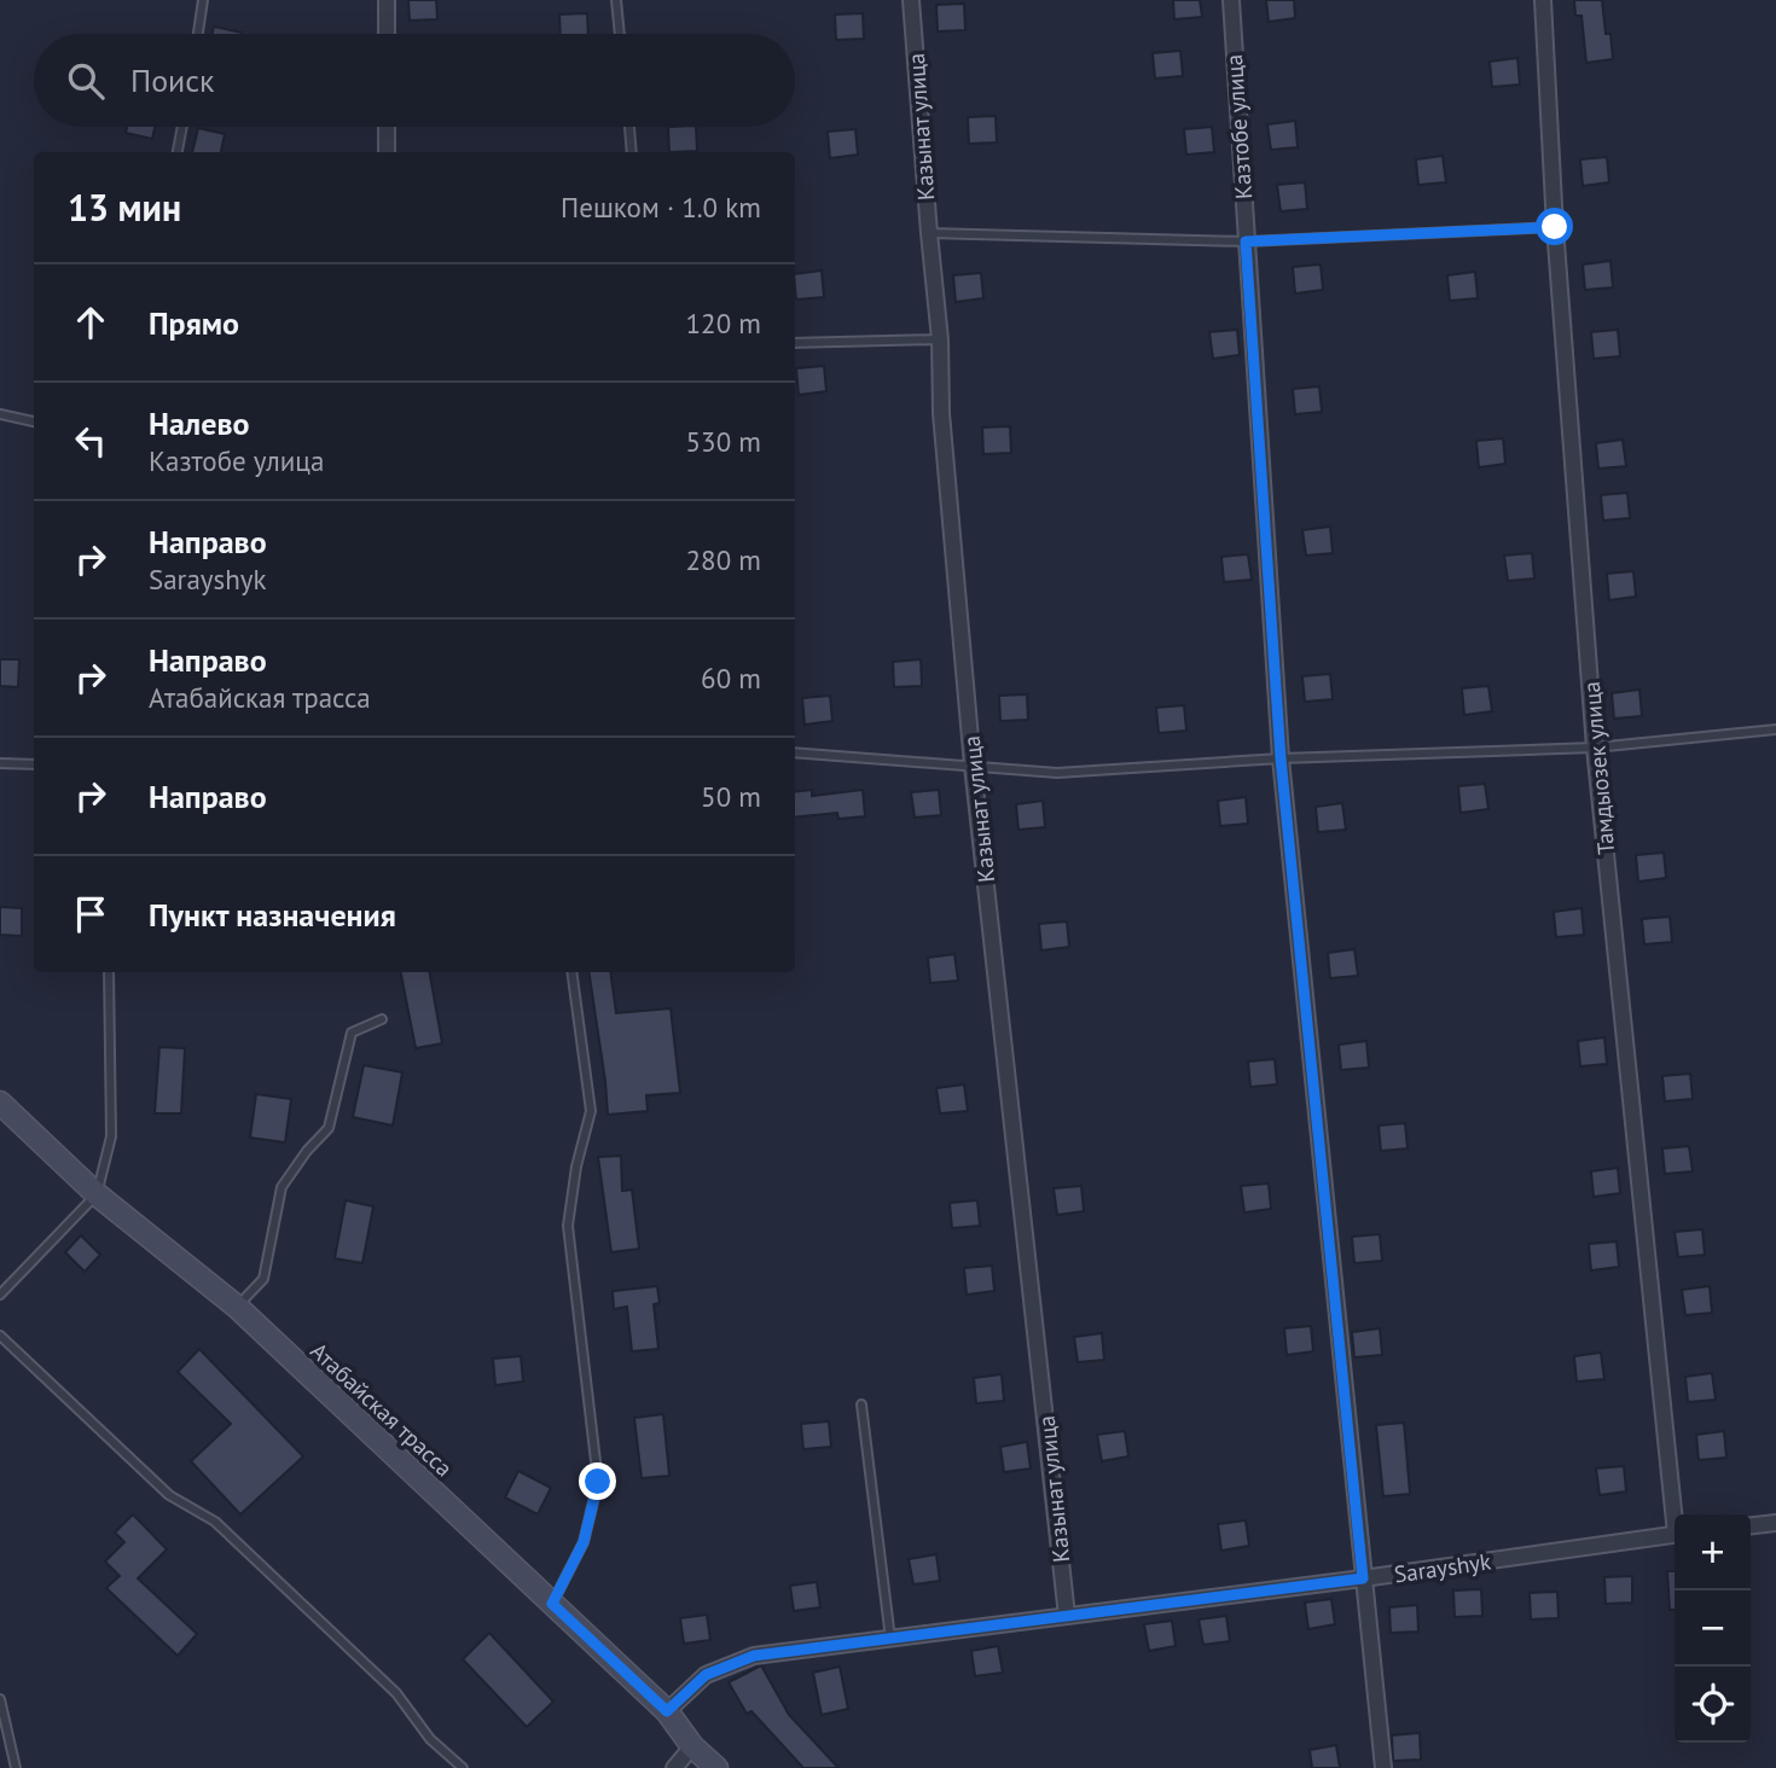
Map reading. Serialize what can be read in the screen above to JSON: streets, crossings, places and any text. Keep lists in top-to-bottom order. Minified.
{"streets":{"main road":["Атабайская трасса"],"street":["Казынат улица","Казтобе улица","Тамдыозек улица","Sarayshyk"]},"crossings":[["Казынат улица","Sarayshyk"],["Казтобе улица","Sarayshyk"],["Атабайская трасса","Sarayshyk"]],"page":{"search":"Поиск","heading":["13 мин","Пешком · 1.0 km"],"list":[["Прямо","120 m"],["Налево","Казтобе улица","530 m"],["Направо","Sarayshyk","280 m"],["Направо","Атабайская трасса","60 m"],["Направо","50 m"],"Пункт назначения"],"map_buttons":["+","−"]}}
